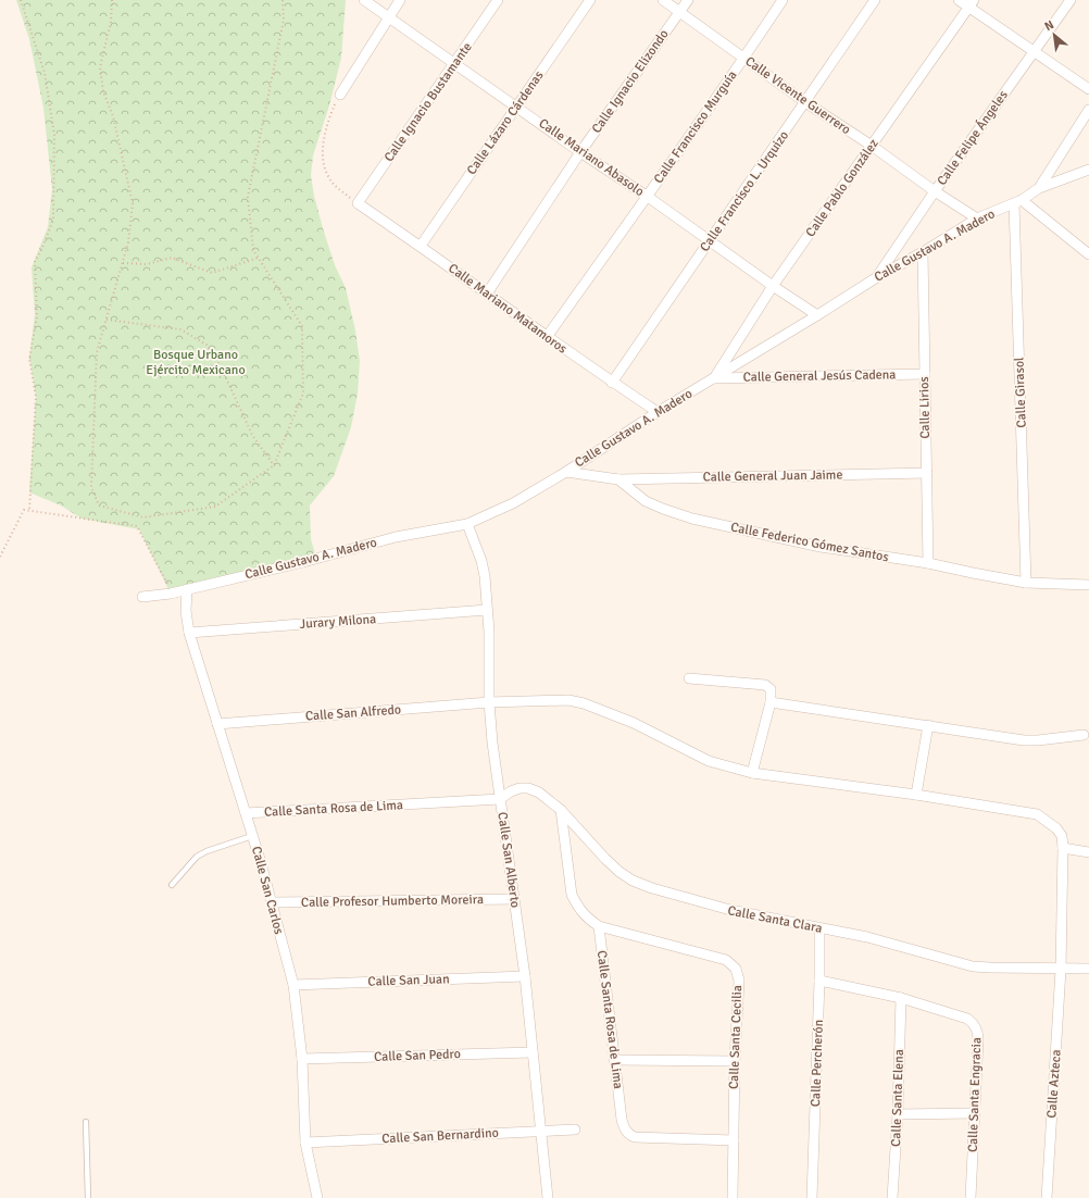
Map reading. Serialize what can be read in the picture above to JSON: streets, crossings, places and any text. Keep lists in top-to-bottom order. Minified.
{"streets":{"street":["Calle Ignacio Elizondo","Calle Vicente Guerrero","Calle Ignacio Bustamante","Calle Lázaro Cárdenas","Calle Francisco Murguía","Calle Felipe Ángeles","Calle Mariano Abasolo","Calle Pablo González","Calle Francisco L. Urquizo","Calle Gustavo A. Madero","Calle Mariano Matamoros","Calle General Jesús Cadena","Calle Girasol","Calle Lirios","Calle General Juan Jaime","Calle Federico Gómez Santos","Jurary Milona","Calle San Alfredo","Calle Santa Rosa de Lima","Calle San Alberto","Calle San Carlos","Calle Profesor Humberto Moreira","Calle Santa Clara","Calle San Juan","Calle Santa Cecilia","Calle San Pedro","Calle Percherón","Calle Azteca","Calle Santa Engracia","Calle Santa Elena","Calle San Bernardino"]},"crossings":[["Calle Ignacio Elizondo","Calle Vicente Guerrero"],["Calle Ignacio Elizondo","Calle Mariano Abasolo"],["Calle Ignacio Elizondo","Calle Mariano Matamoros"],["Calle Vicente Guerrero","Calle Francisco Murguía"],["Calle Vicente Guerrero","Calle Felipe Ángeles"],["Calle Vicente Guerrero","Calle Pablo González"],["Calle Vicente Guerrero","Calle Francisco L. Urquizo"],["Calle Vicente Guerrero","Calle Gustavo A. Madero"],["Calle Ignacio Bustamante","Calle Mariano Abasolo"],["Calle Ignacio Bustamante","Calle Mariano Matamoros"],["Calle Lázaro Cárdenas","Calle Mariano Abasolo"],["Calle Lázaro Cárdenas","Calle Mariano Matamoros"],["Calle Francisco Murguía","Calle Mariano Abasolo"],["Calle Francisco Murguía","Calle Mariano Matamoros"],["Calle Felipe Ángeles","Calle Gustavo A. Madero"],["Calle Mariano Abasolo","Calle Pablo González"],["Calle Mariano Abasolo","Calle Francisco L. Urquizo"],["Calle Mariano Abasolo","Calle Gustavo A. Madero"],["Calle Pablo González","Calle Gustavo A. Madero"],["Calle Pablo González","Calle General Jesús Cadena"],["Calle Francisco L. Urquizo","Calle Mariano Matamoros"],["Calle Gustavo A. Madero","Calle Mariano Matamoros"],["Calle Gustavo A. Madero","Calle General Jesús Cadena"],["Calle Gustavo A. Madero","Calle Girasol"],["Calle Gustavo A. Madero","Calle Lirios"],["Calle Gustavo A. Madero","Calle San Alberto"],["Calle Gustavo A. Madero","Calle San Carlos"],["Calle General Jesús Cadena","Calle Lirios"],["Calle Girasol","Calle Federico Gómez Santos"],["Calle Lirios","Calle General Juan Jaime"],["Calle Lirios","Calle Federico Gómez Santos"],["Calle General Juan Jaime","Calle Federico Gómez Santos"],["Jurary Milona","Calle San Alberto"],["Jurary Milona","Calle San Carlos"],["Calle San Alfredo","Calle San Alberto"],["Calle San Alfredo","Calle San Carlos"],["Calle San Alfredo","Calle Azteca"],["Calle Santa Rosa de Lima","Calle San Alberto"],["Calle Santa Rosa de Lima","Calle San Carlos"],["Calle Santa Rosa de Lima","Calle Santa Clara"],["Calle Santa Rosa de Lima","Calle Santa Cecilia"],["Calle San Alberto","Calle Profesor Humberto Moreira"],["Calle San Alberto","Calle Santa Clara"],["Calle San Alberto","Calle San Juan"],["Calle San Alberto","Calle San Pedro"],["Calle San Alberto","Calle San Bernardino"],["Calle San Carlos","Calle Profesor Humberto Moreira"],["Calle San Carlos","Calle San Juan"],["Calle San Carlos","Calle San Pedro"],["Calle San Carlos","Calle San Bernardino"],["Calle Santa Clara","Calle Percherón"],["Calle Santa Clara","Calle Azteca"],["Calle Percherón","Calle Santa Engracia"],["Calle Santa Engracia","Calle Santa Elena"]],"parks":["Bosque Urbano Ejército Mexicano"],"north":"top left"}
